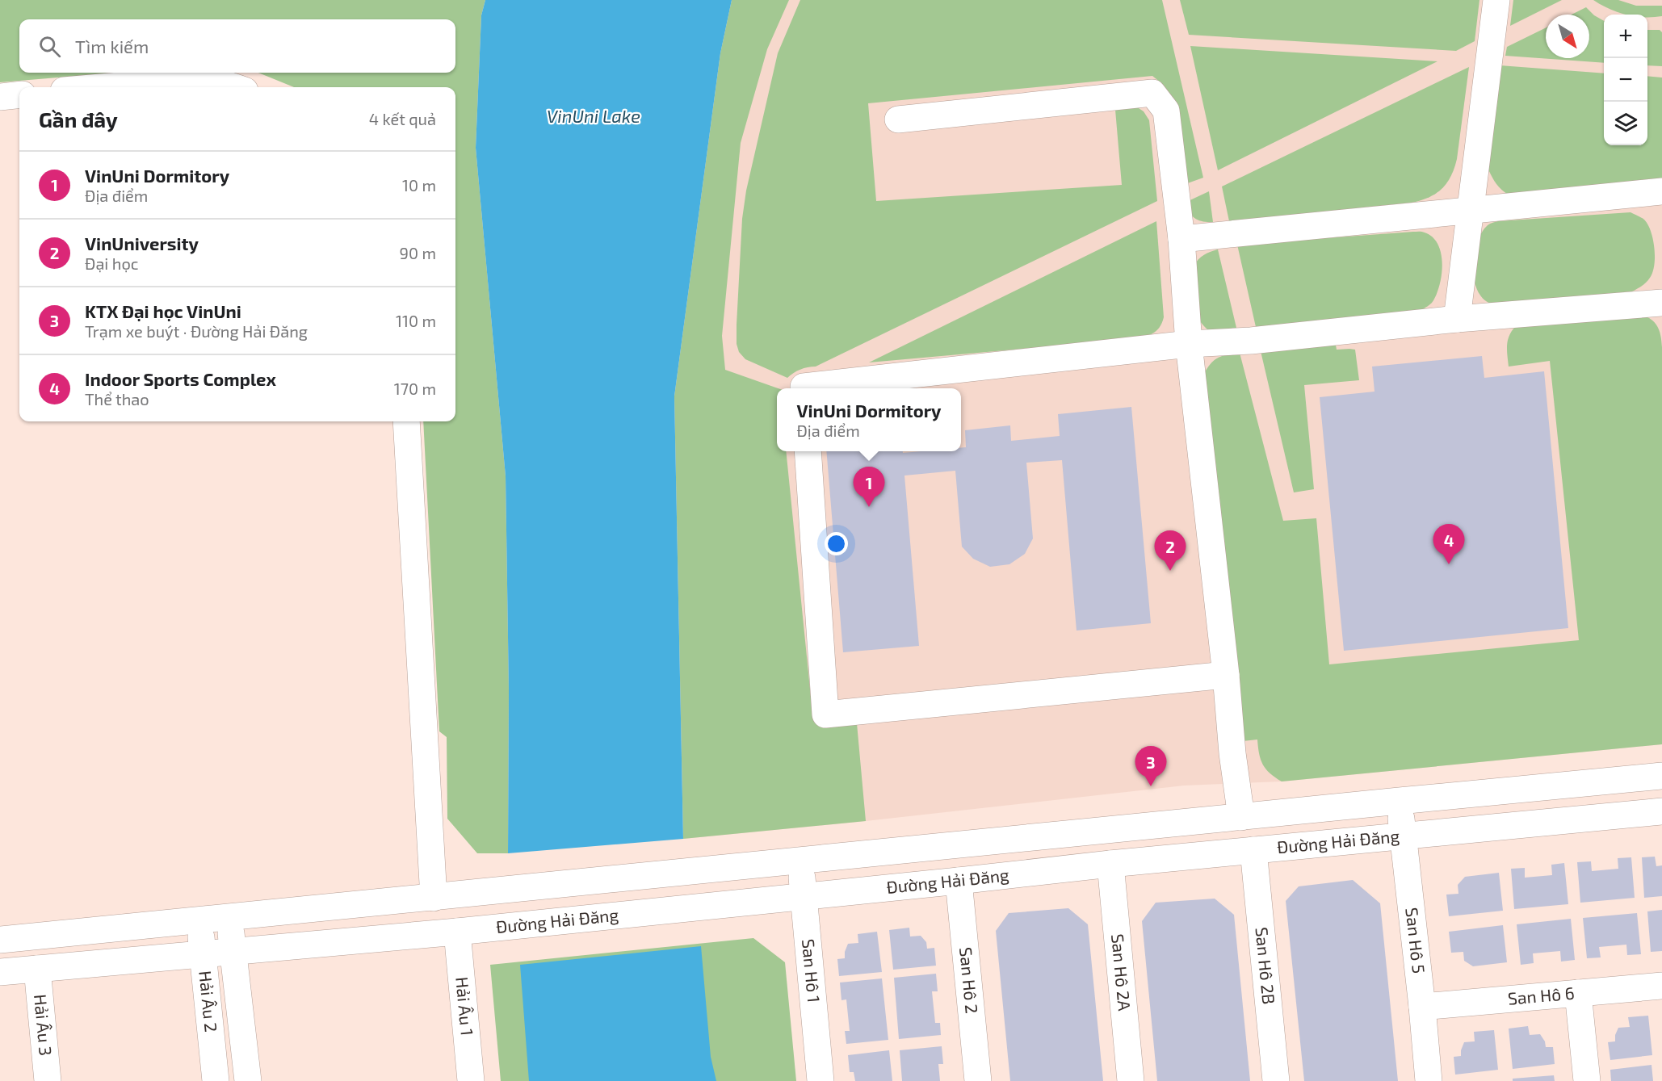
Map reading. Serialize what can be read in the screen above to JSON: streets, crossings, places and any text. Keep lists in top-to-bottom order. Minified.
{"streets":{"street":["Đường Hải Đăng","San Hô 5","San Hô 2B","San Hô 1","San Hô 2A","San Hô 2","San Hô 6","Hải Âu 2","Hải Âu 1","Hải Âu 3"]},"crossings":[["Đường Hải Đăng","San Hô 5"],["Đường Hải Đăng","San Hô 2B"],["Đường Hải Đăng","San Hô 1"],["Đường Hải Đăng","San Hô 2A"],["Đường Hải Đăng","San Hô 2"],["Đường Hải Đăng","Hải Âu 2"],["Đường Hải Đăng","Hải Âu 1"],["Đường Hải Đăng","Hải Âu 3"],["San Hô 5","San Hô 6"]],"water":["VinUni Lake"],"north":"bottom right","page":{"map_buttons":["+","−"],"search":"Tìm kiếm","heading":["Gần đây","4 kết quả"],"list":[{"mark":"1","name":"VinUni Dormitory","note":"Địa điểm","value":"10 m"},{"mark":"2","name":"VinUniversity","note":"Đại học","value":"90 m"},{"mark":"3","name":"KTX Đại học VinUni","note":"Trạm xe buýt · Đường Hải Đăng","value":"110 m"},{"mark":"4","name":"Indoor Sports Complex","note":"Thể thao","value":"170 m"}],"popup":["VinUni Dormitory","Địa điểm"],"pins":["1","4","2","3"]}}
